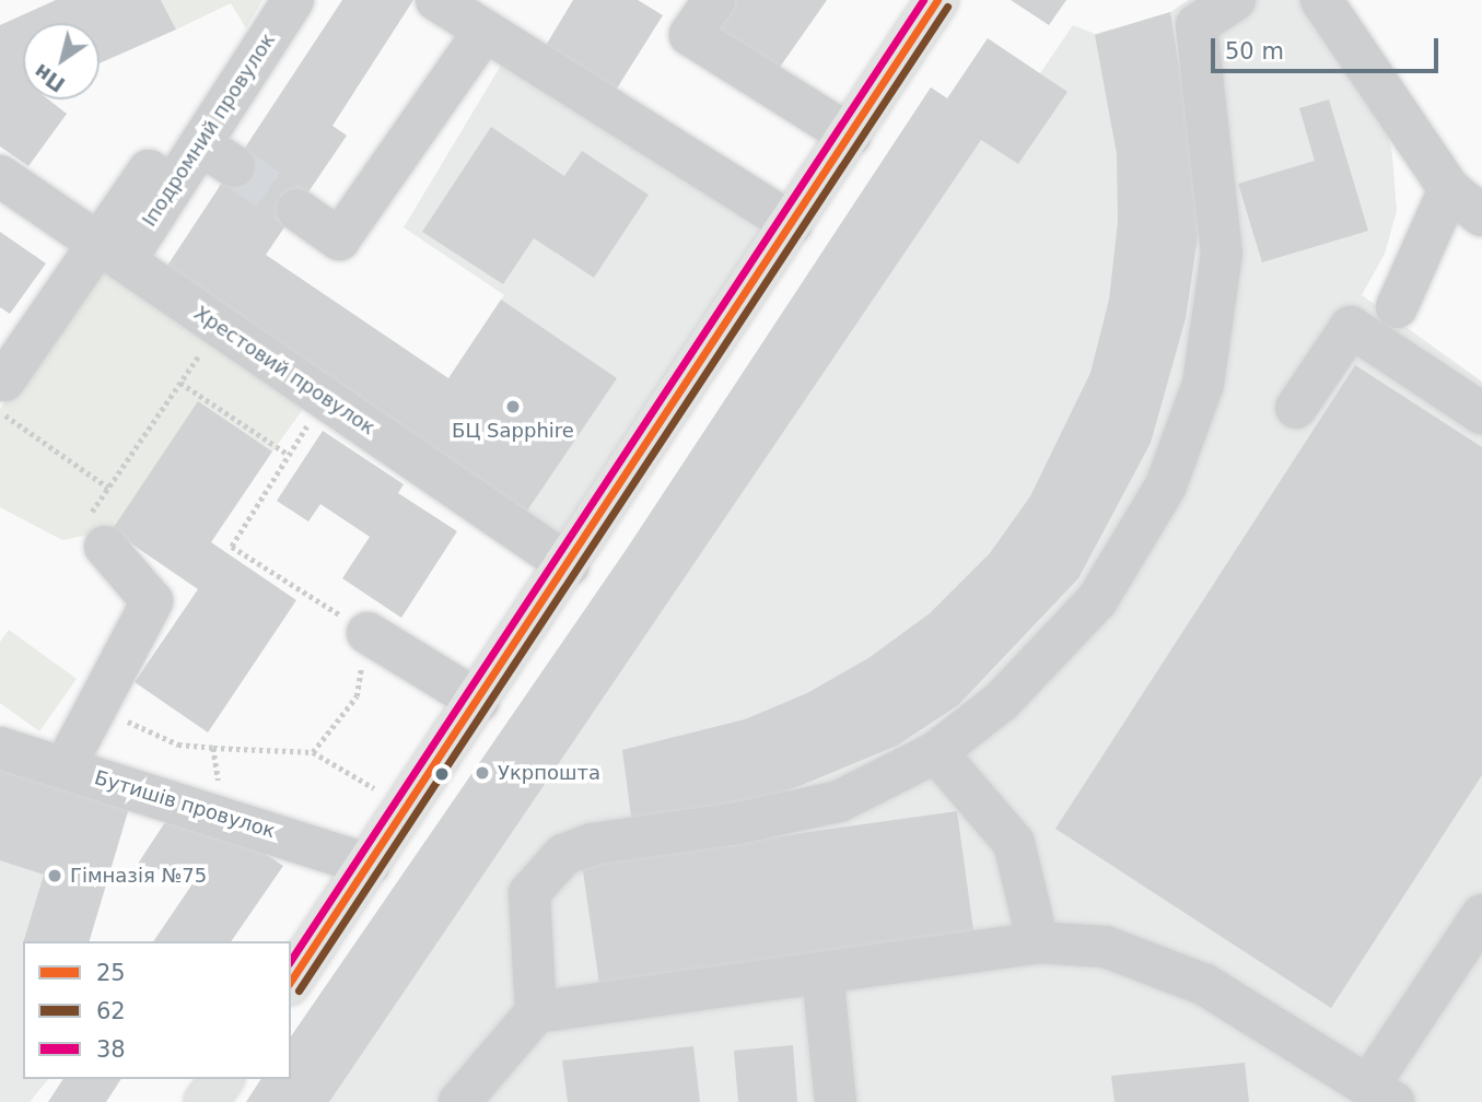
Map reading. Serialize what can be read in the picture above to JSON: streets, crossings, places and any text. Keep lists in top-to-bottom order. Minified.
{"streets":{"street":["Іподромний провулок","Хрестовий провулок","Бутишів провулок"]},"crossings":[["Іподромний провулок","Хрестовий провулок"]],"places":["БЦ Sapphire","Укрпошта","Гімназія №75"],"lines":["transit line 25","transit line 38","transit line 62"],"legend":["25","62","38"],"scale_bar":"50 m","north":"bottom left"}
